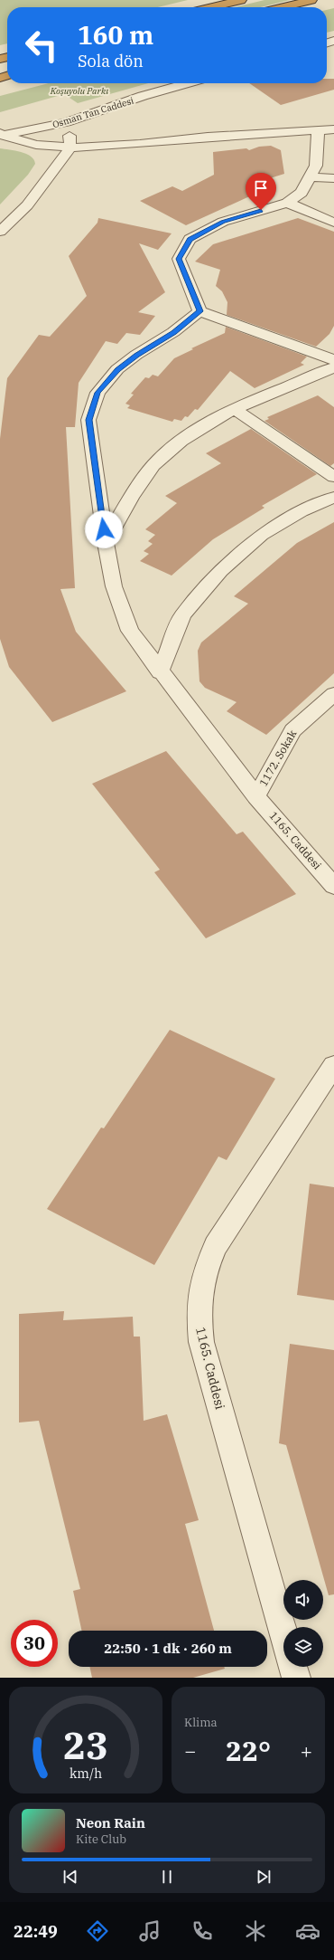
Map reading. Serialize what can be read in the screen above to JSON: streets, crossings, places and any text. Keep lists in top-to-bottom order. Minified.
{"streets":{"street":["Osman Tan Caddesi","1172. Sokak","1165. Caddesi"]},"crossings":[["1172. Sokak","1165. Caddesi"]],"parks":["Koşuyolu Parkı"],"page":{"turn":["160 m","Sola dön"],"limit":"30","trip":"22:50 · 1 dk · 260 m","tile":"Klima","heat":["−","22°","+"],"song":["Neon Rain","Kite Club"],"tabs":"22:49","gauge":["23","km/h"]}}
